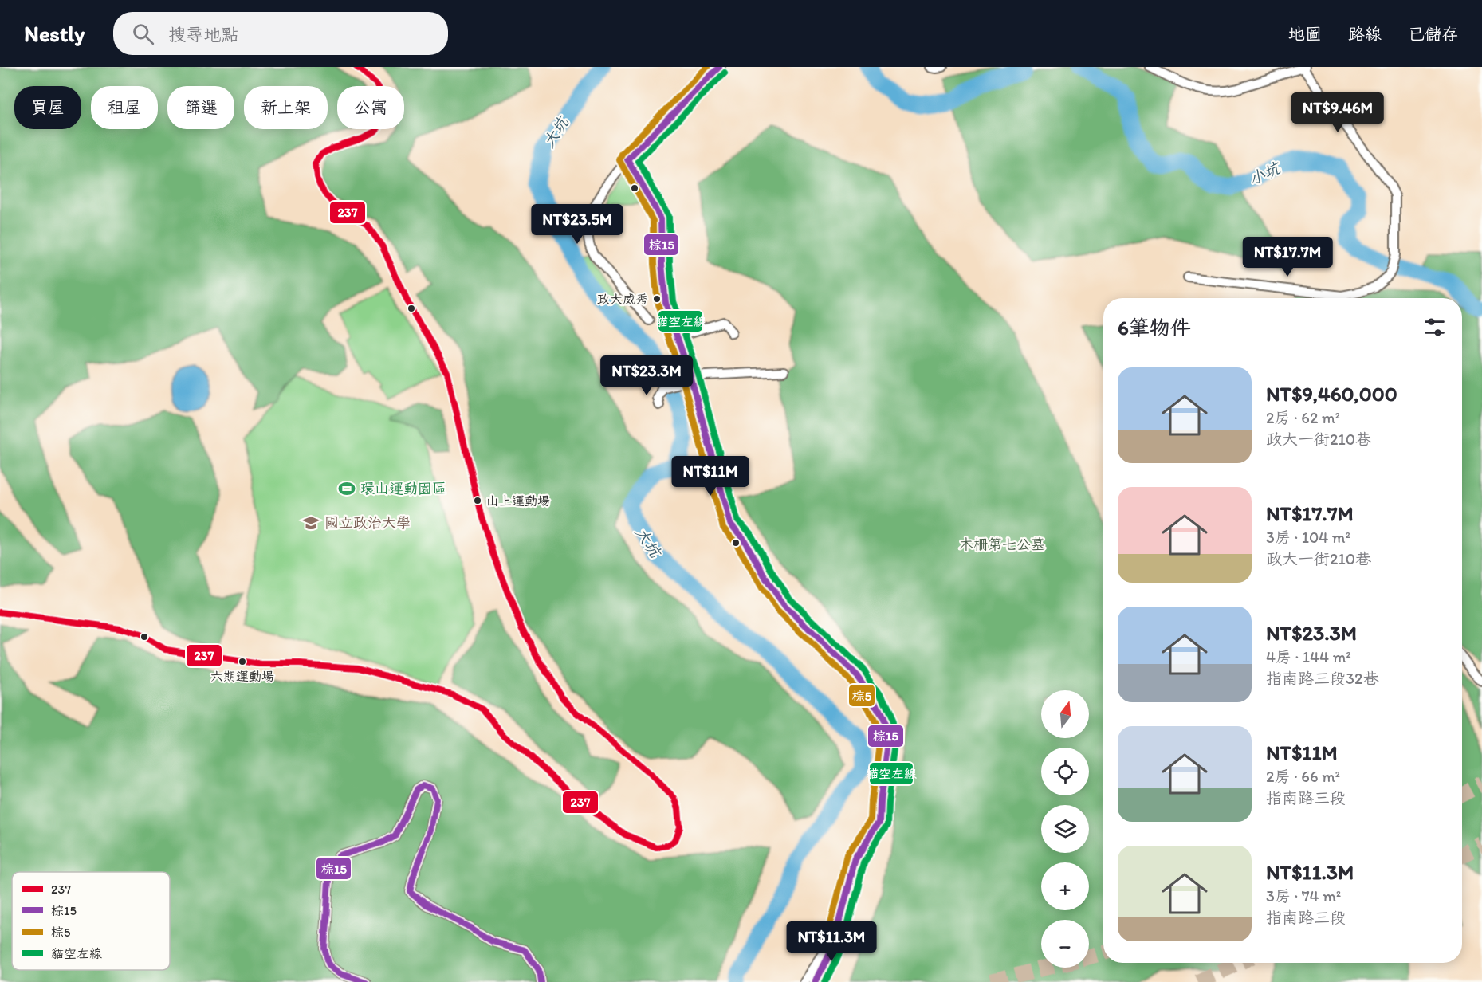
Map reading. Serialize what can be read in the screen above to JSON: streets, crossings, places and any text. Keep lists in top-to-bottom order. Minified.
{"water":["大坑","小坑"],"parks":["木柵第七公墓"],"places":{"other":["政大威秀","山上運動場","六期運動場"],"sports":["環山運動園區"],"school or university":["國立政治大學"]},"lines":["transit line 237","transit line 棕15","transit line 棕5","transit line 貓空左線"],"legend":["237","棕15","棕5","貓空左線"],"north":"top","page":{"header":"Nestly","search":"搜尋地點","nav":["地圖","路線","已儲存"],"chip":["買屋","租屋","篩選","新上架","公寓"],"price":["NT$9.46M","NT$23.5M","NT$17.7M","NT$23.3M","NT$11M","NT$11.3M"],"heading":"6筆物件","list":[{"name":"NT$9,460,000","note":"2房 · 62 m² · 政大一街210巷"},{"name":"NT$17.7M","note":"3房 · 104 m² · 政大一街210巷"},{"name":"NT$23.3M","note":"4房 · 144 m² · 指南路三段32巷"},{"name":"NT$11M","note":"2房 · 66 m² · 指南路三段"},{"name":"NT$11.3M","note":"3房 · 74 m² · 指南路三段"}],"map_buttons":["+","−"]}}
